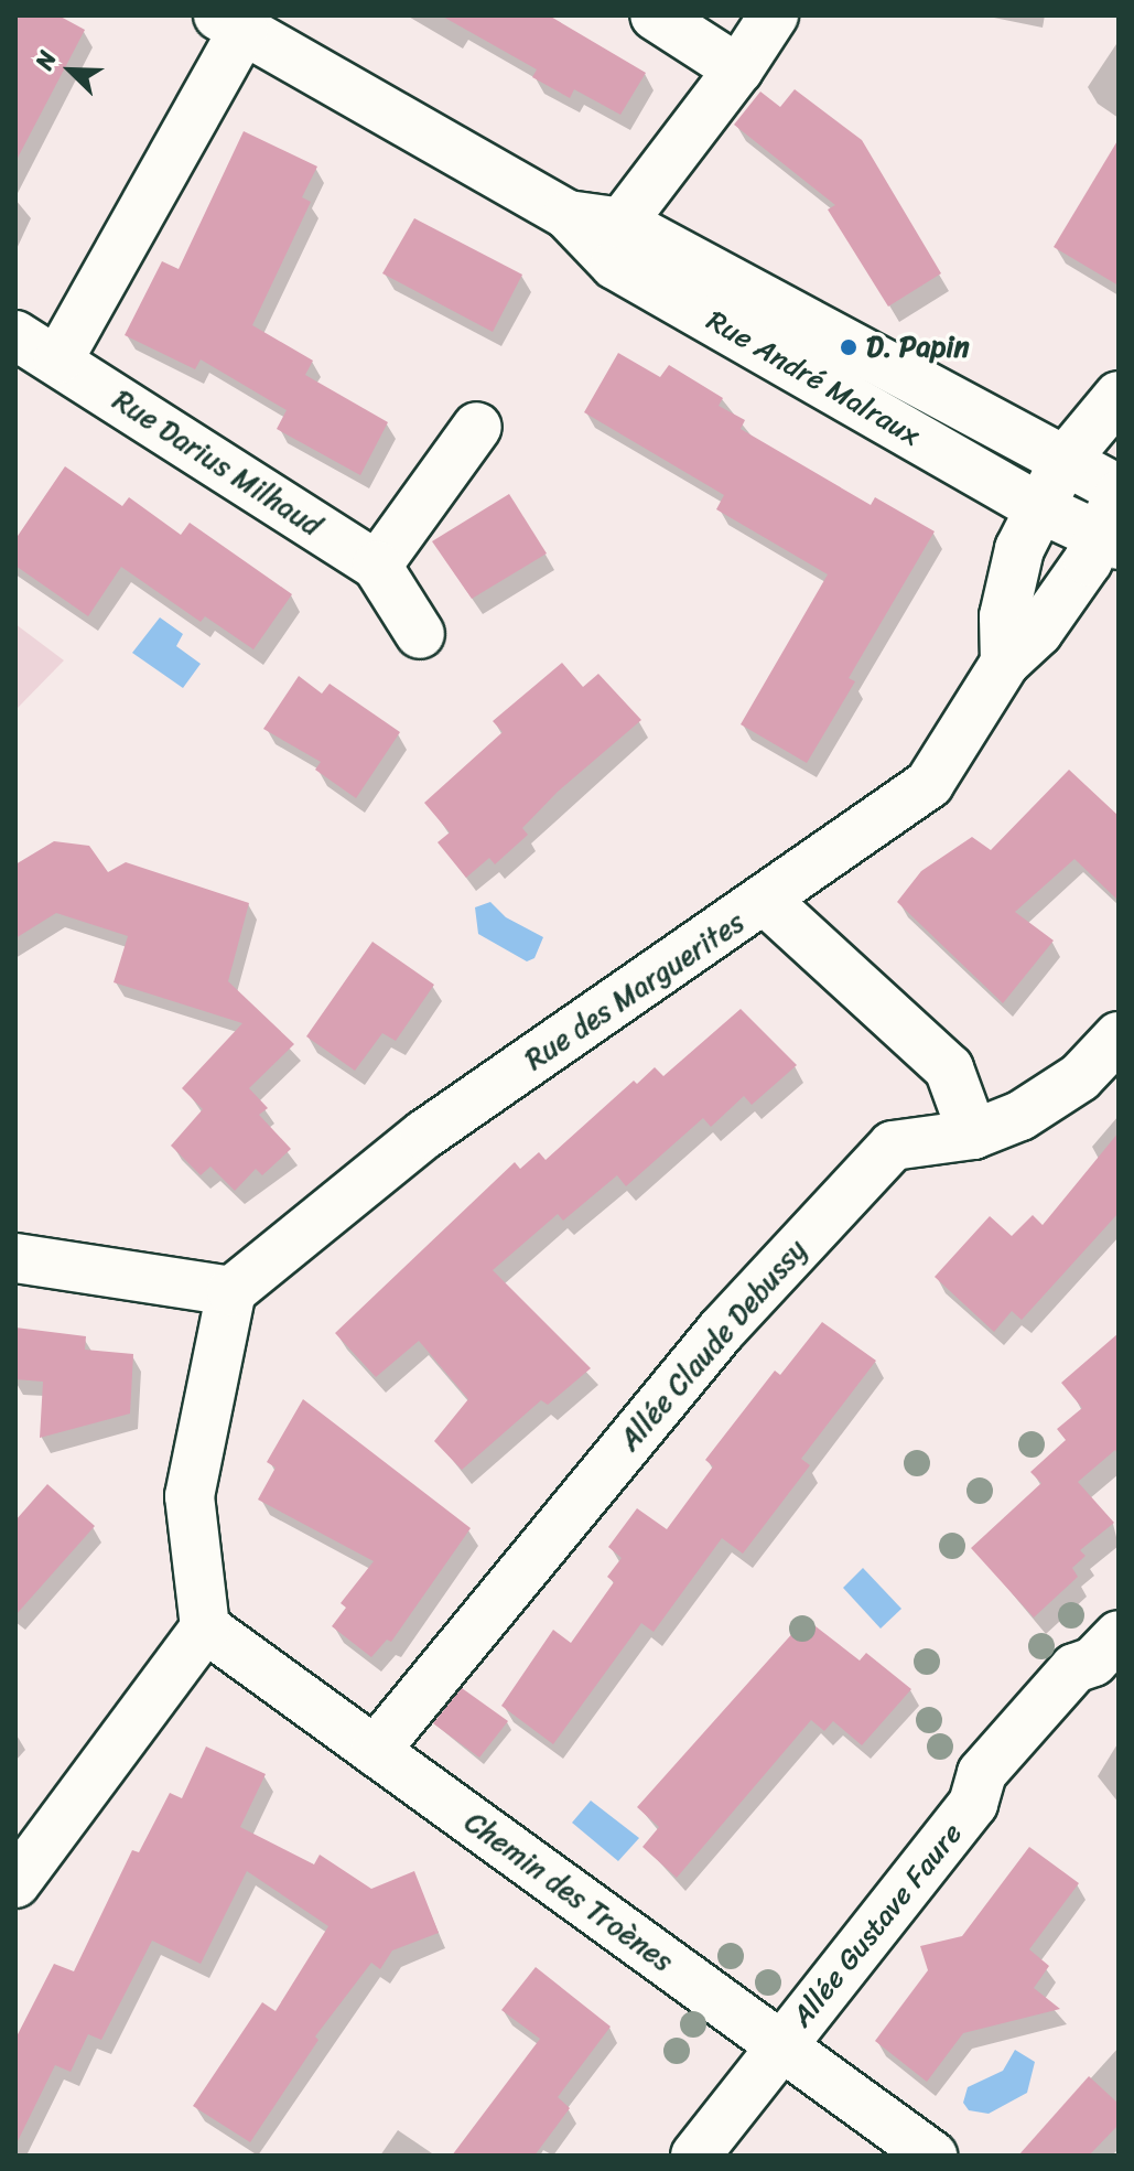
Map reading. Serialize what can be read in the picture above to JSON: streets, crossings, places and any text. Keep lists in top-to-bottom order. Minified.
{"streets":{"street":["Rue André Malraux","Rue Darius Milhaud","Rue des Marguerites","Allée Claude Debussy","Chemin des Troènes","Allée Gustave Faure"]},"crossings":[["Rue André Malraux","Rue des Marguerites"],["Allée Claude Debussy","Chemin des Troènes"],["Chemin des Troènes","Allée Gustave Faure"]],"places":["D. Papin"],"north":"top left"}
